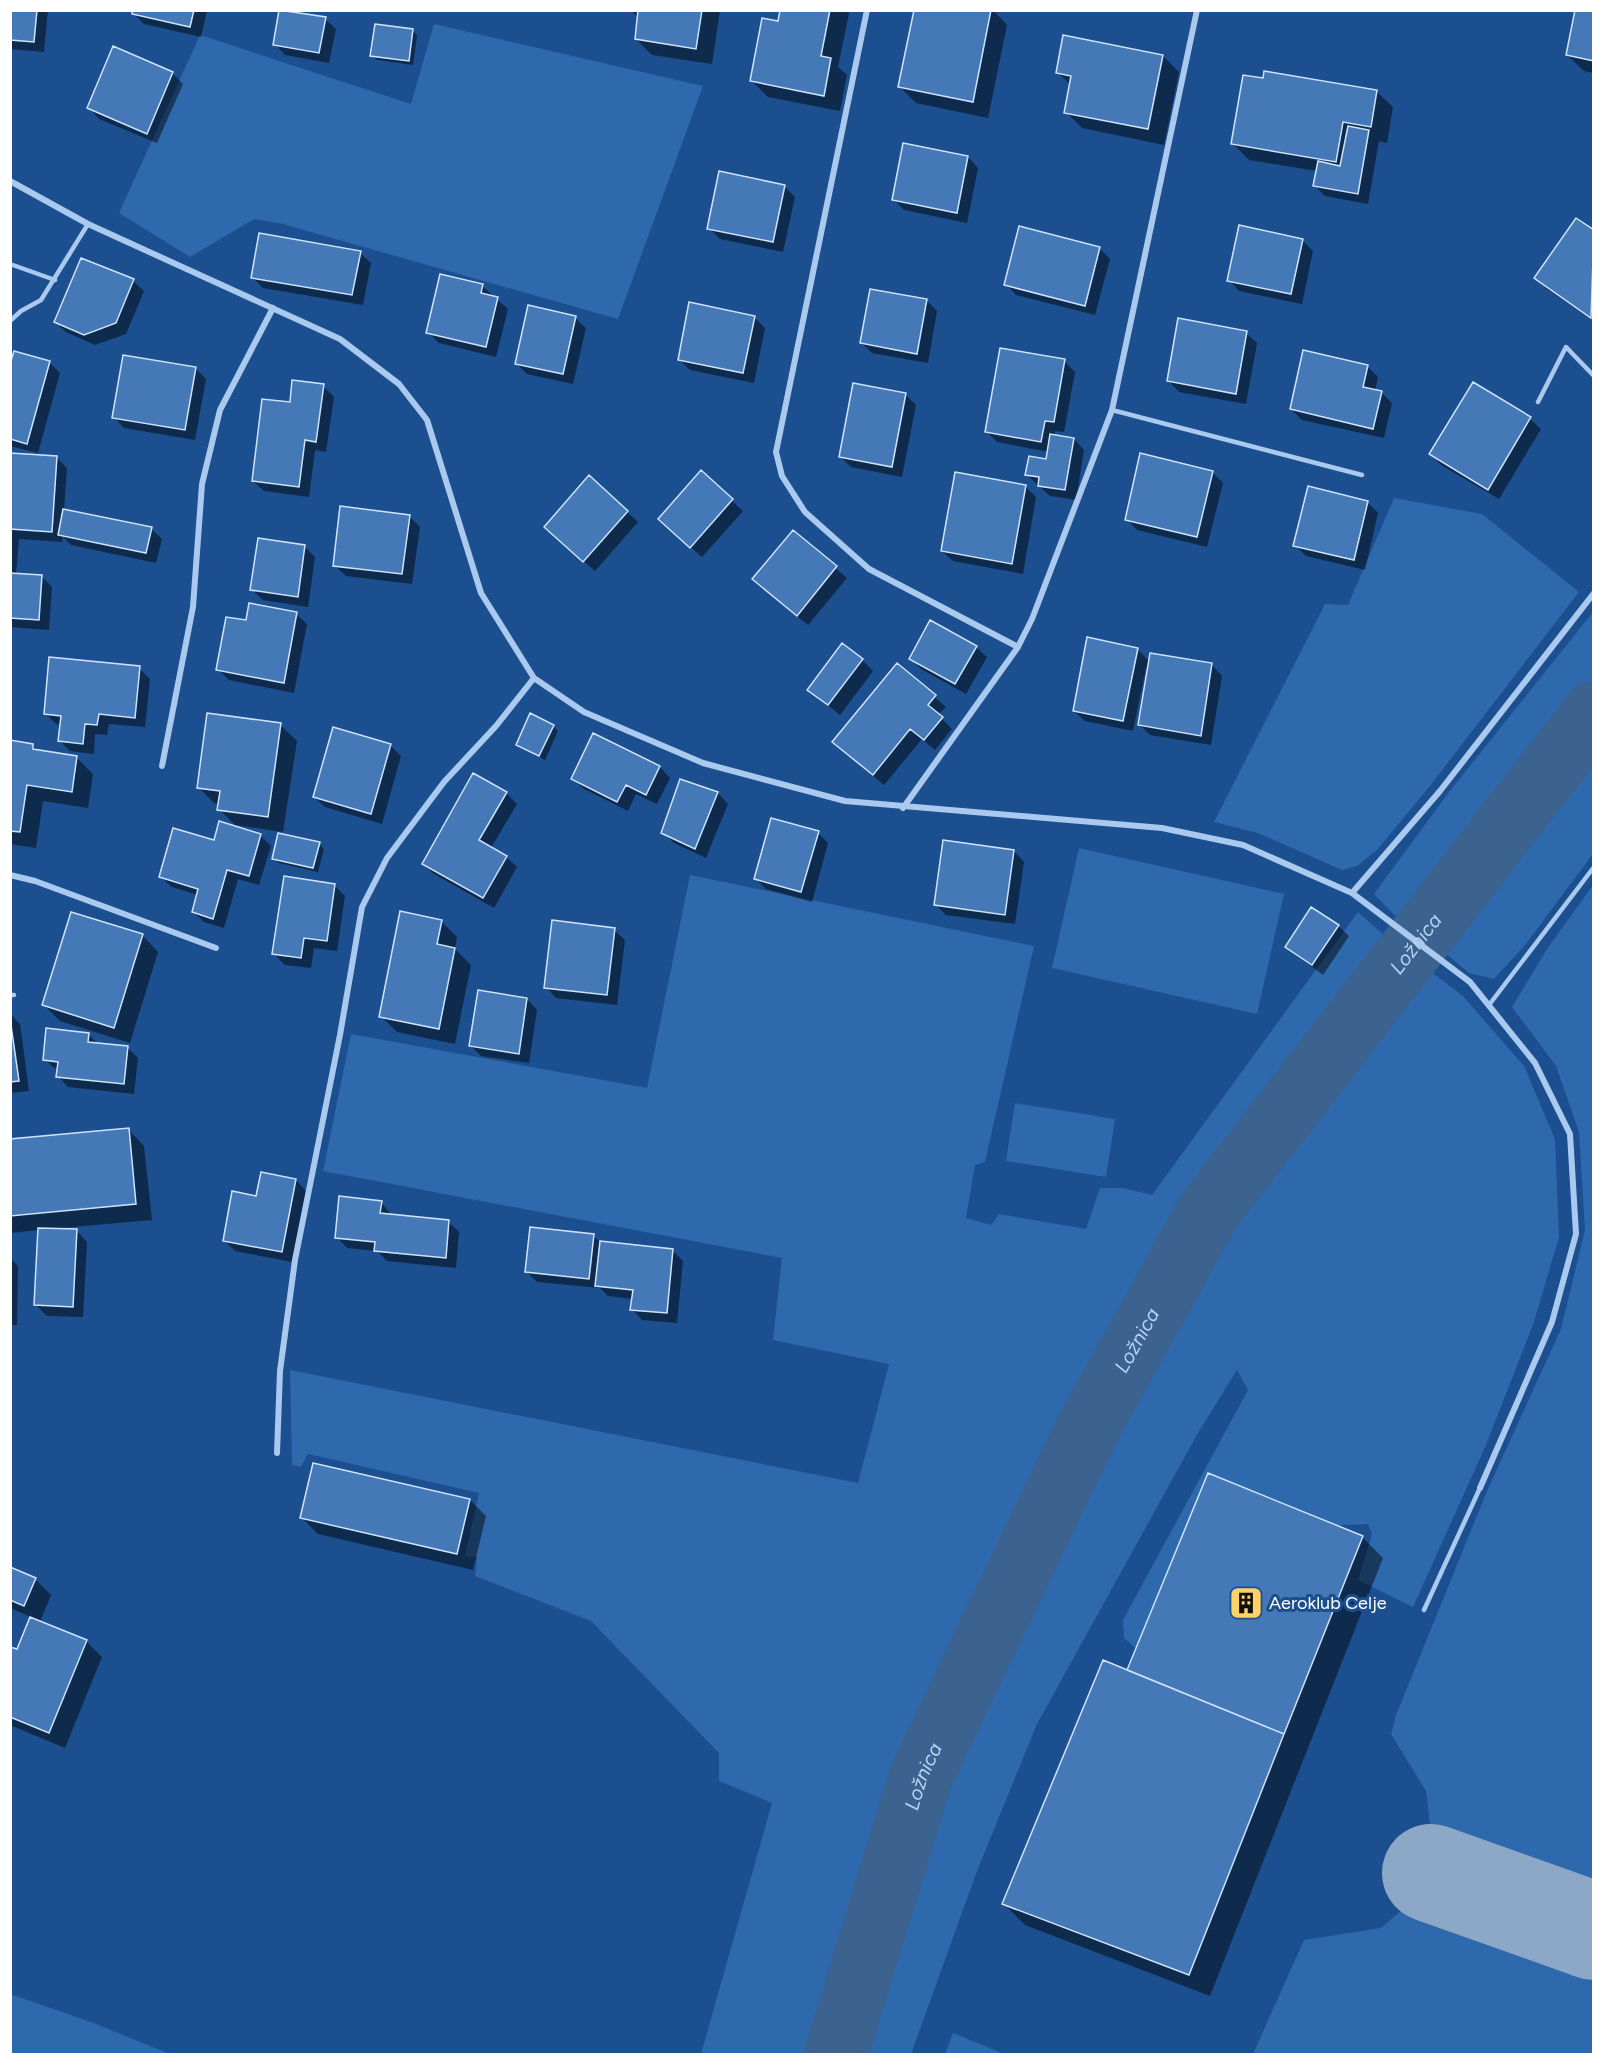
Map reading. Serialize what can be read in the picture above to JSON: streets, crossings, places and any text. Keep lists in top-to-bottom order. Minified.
{"water":["Ložnica"],"places":{"building":["Aeroklub Celje"]}}
